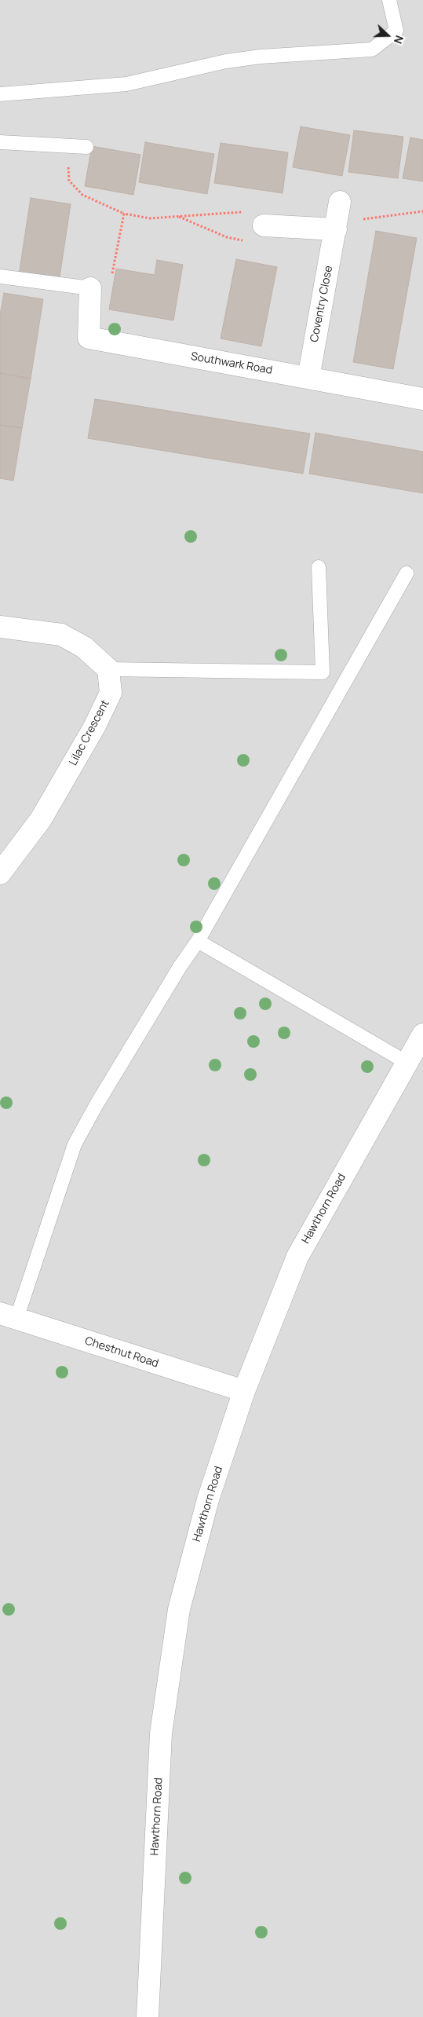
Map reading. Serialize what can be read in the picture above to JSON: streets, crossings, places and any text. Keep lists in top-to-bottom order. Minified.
{"streets":{"street":["Coventry Close","Southwark Road","Lilac Crescent","Hawthorn Road","Chestnut Road"]},"crossings":[["Coventry Close","Southwark Road"],["Hawthorn Road","Chestnut Road"]],"north":"right"}
